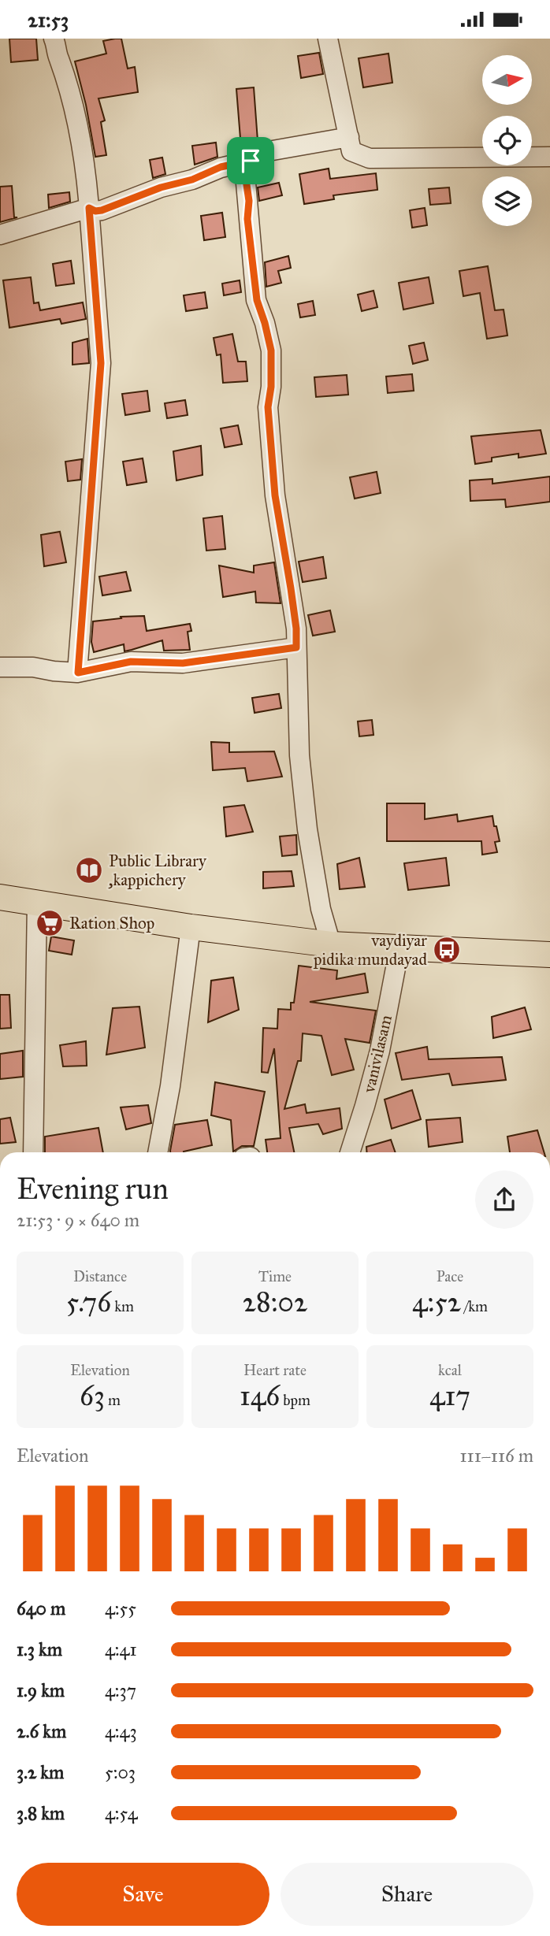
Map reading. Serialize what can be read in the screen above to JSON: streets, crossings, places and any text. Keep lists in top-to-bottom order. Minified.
{"streets":{"street":["vanivilasam"]},"places":{"library":["Public Library ,kappichery"],"supermarket":["Ration Shop"],"bus stop":["vaydiyar pidika mundayad"]},"north":"right","page":{"status":"21:53","heading":["Evening run","21:53 · 9 × 640 m"],"stats":[["Distance","5.76 km"],["Time","28:02"],["Pace","4:52 /km"],["Elevation","63 m"],["Heart rate","146 bpm"],["kcal","417"]],"chart":["Elevation","111–116 m"],"list":[{"name":"640 m","note":"4:55"},{"name":"1.3 km","note":"4:41"},{"name":"1.9 km","note":"4:37"},{"name":"2.6 km","note":"4:43"},{"name":"3.2 km","note":"5:03"},{"name":"3.8 km","note":"4:54"}],"buttons":["Save","Share"]}}
